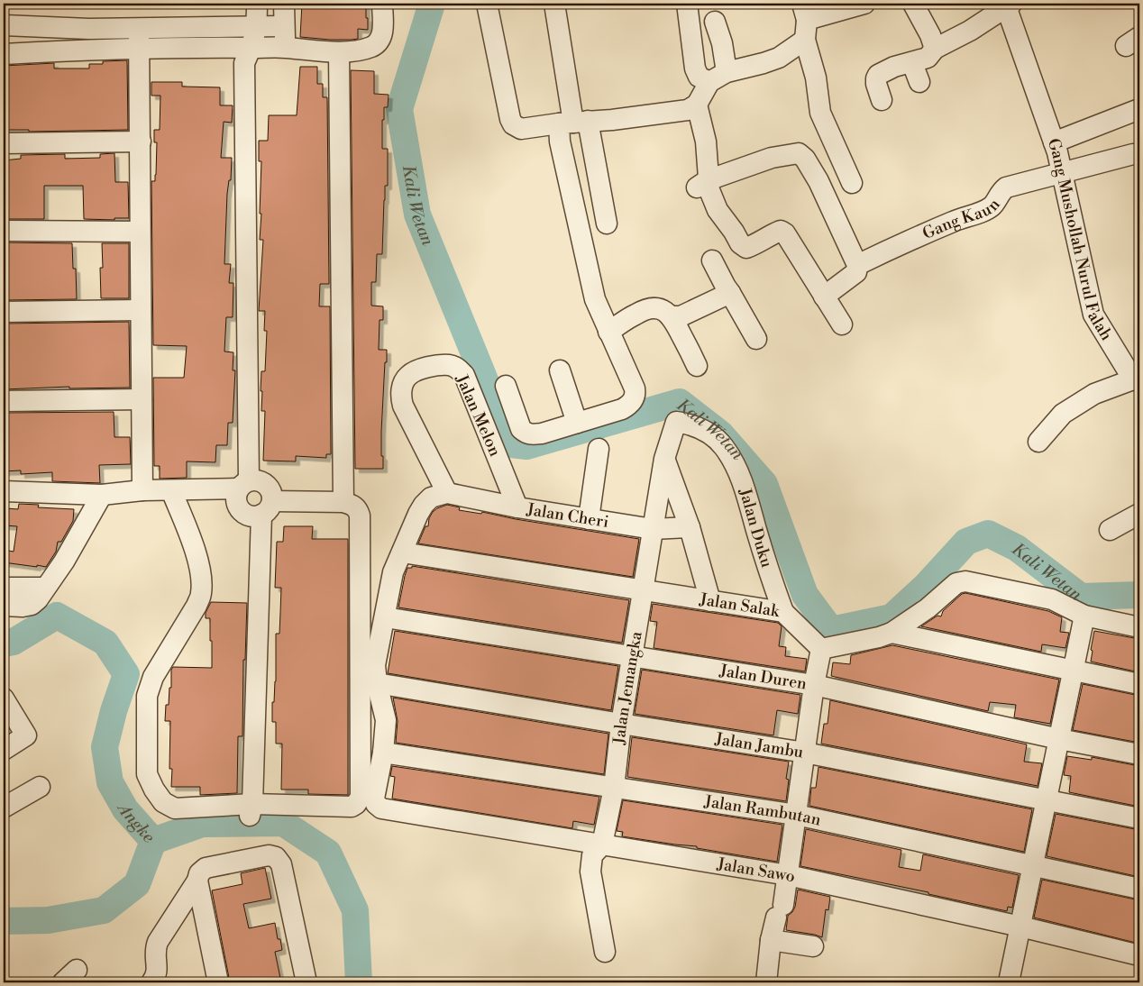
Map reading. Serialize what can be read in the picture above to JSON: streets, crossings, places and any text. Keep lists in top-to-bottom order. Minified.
{"streets":{"street":["Gang Kaun","Gang Mushollah Nurul Falah","Jalan Melon","Jalan Cheri","Jalan Duku","Jalan Salak","Jalan Duren","Jalan Jemangka","Jalan Jambu","Jalan Rambutan","Jalan Sawo"]},"crossings":[["Gang Kaun","Gang Mushollah Nurul Falah"],["Jalan Melon","Jalan Cheri"],["Jalan Cheri","Jalan Jemangka"],["Jalan Duku","Jalan Salak"],["Jalan Duku","Jalan Jemangka"],["Jalan Salak","Jalan Jemangka"],["Jalan Duren","Jalan Jemangka"],["Jalan Jemangka","Jalan Jambu"],["Jalan Jemangka","Jalan Rambutan"],["Jalan Jemangka","Jalan Sawo"],["Jalan Rambutan","Jalan Sawo"]],"water":["Kali Wetan","Angke"]}
